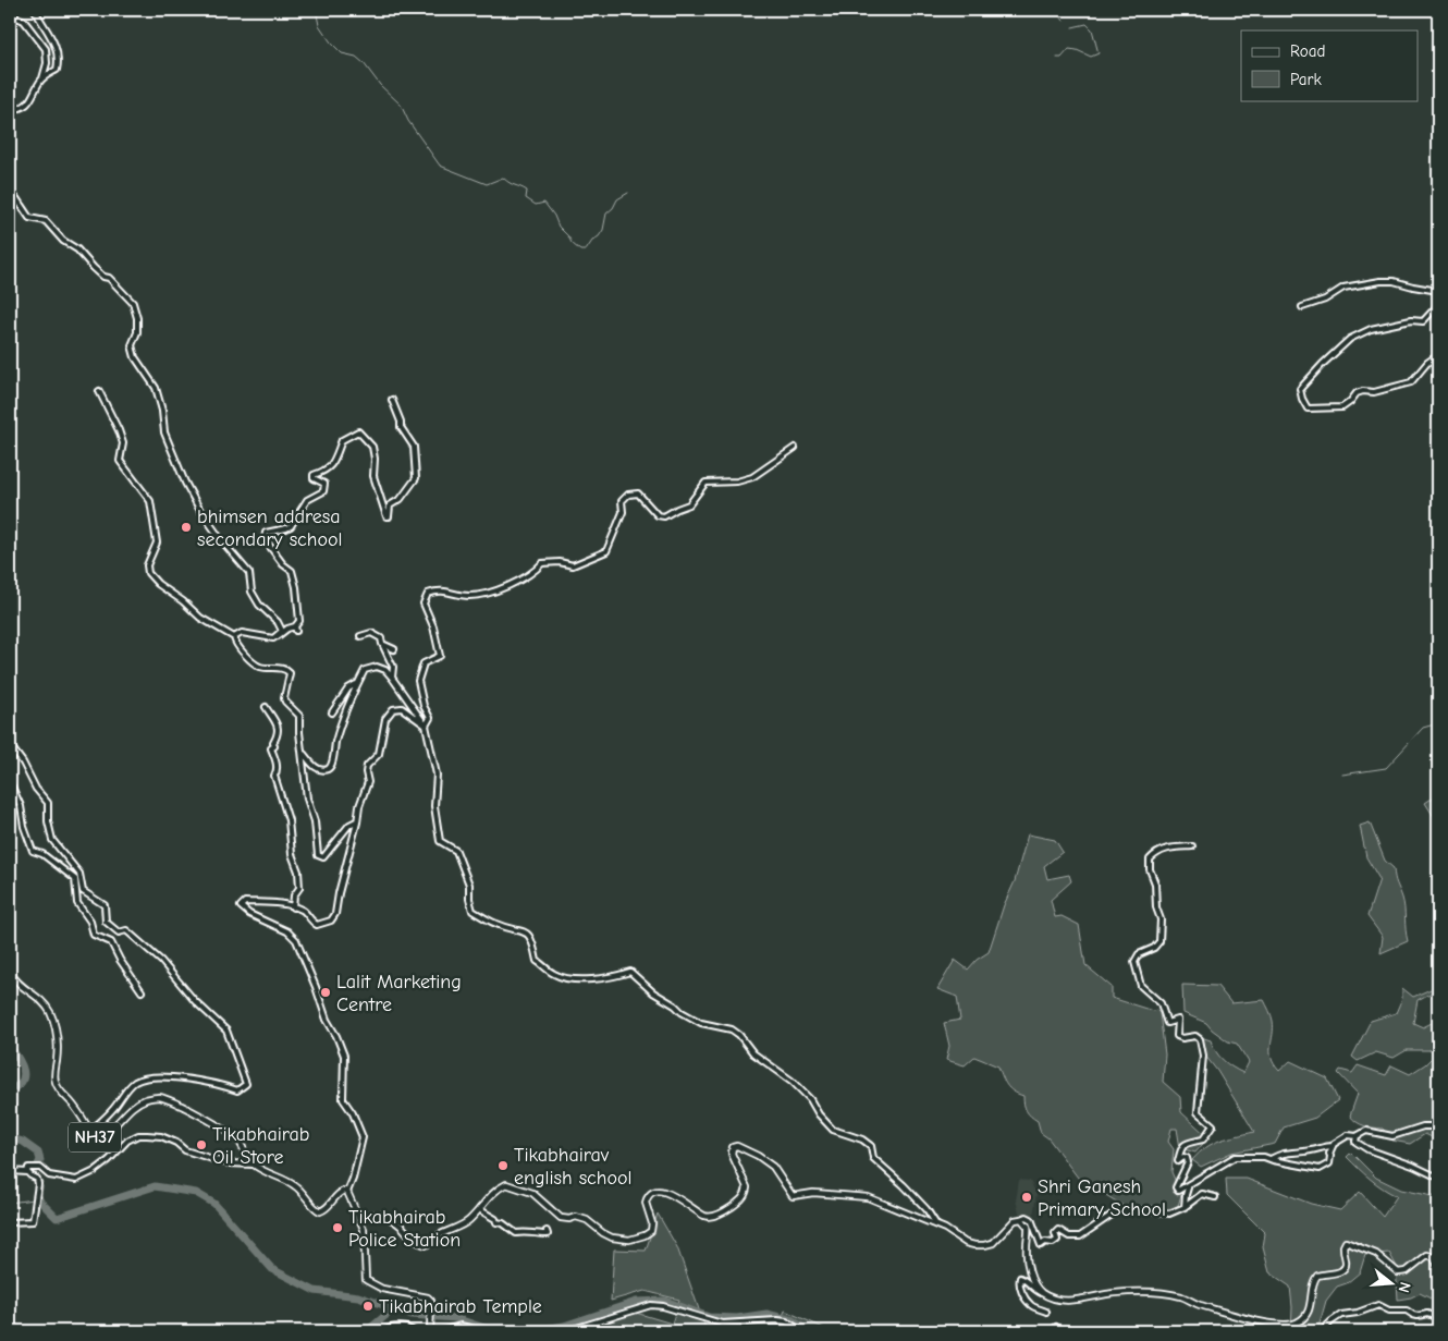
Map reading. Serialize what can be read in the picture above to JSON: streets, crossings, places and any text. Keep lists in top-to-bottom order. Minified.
{"streets":{"main road":["NH37"]},"places":["bhimsen addresa secondary school","Lalit Marketing Centre","Tikabhairab Oil Store","Tikabhairav english school","Shri Ganesh Primary School","Tikabhairab Police Station","Tikabhairab Temple"],"legend":["Road","Park"],"north":"right"}
